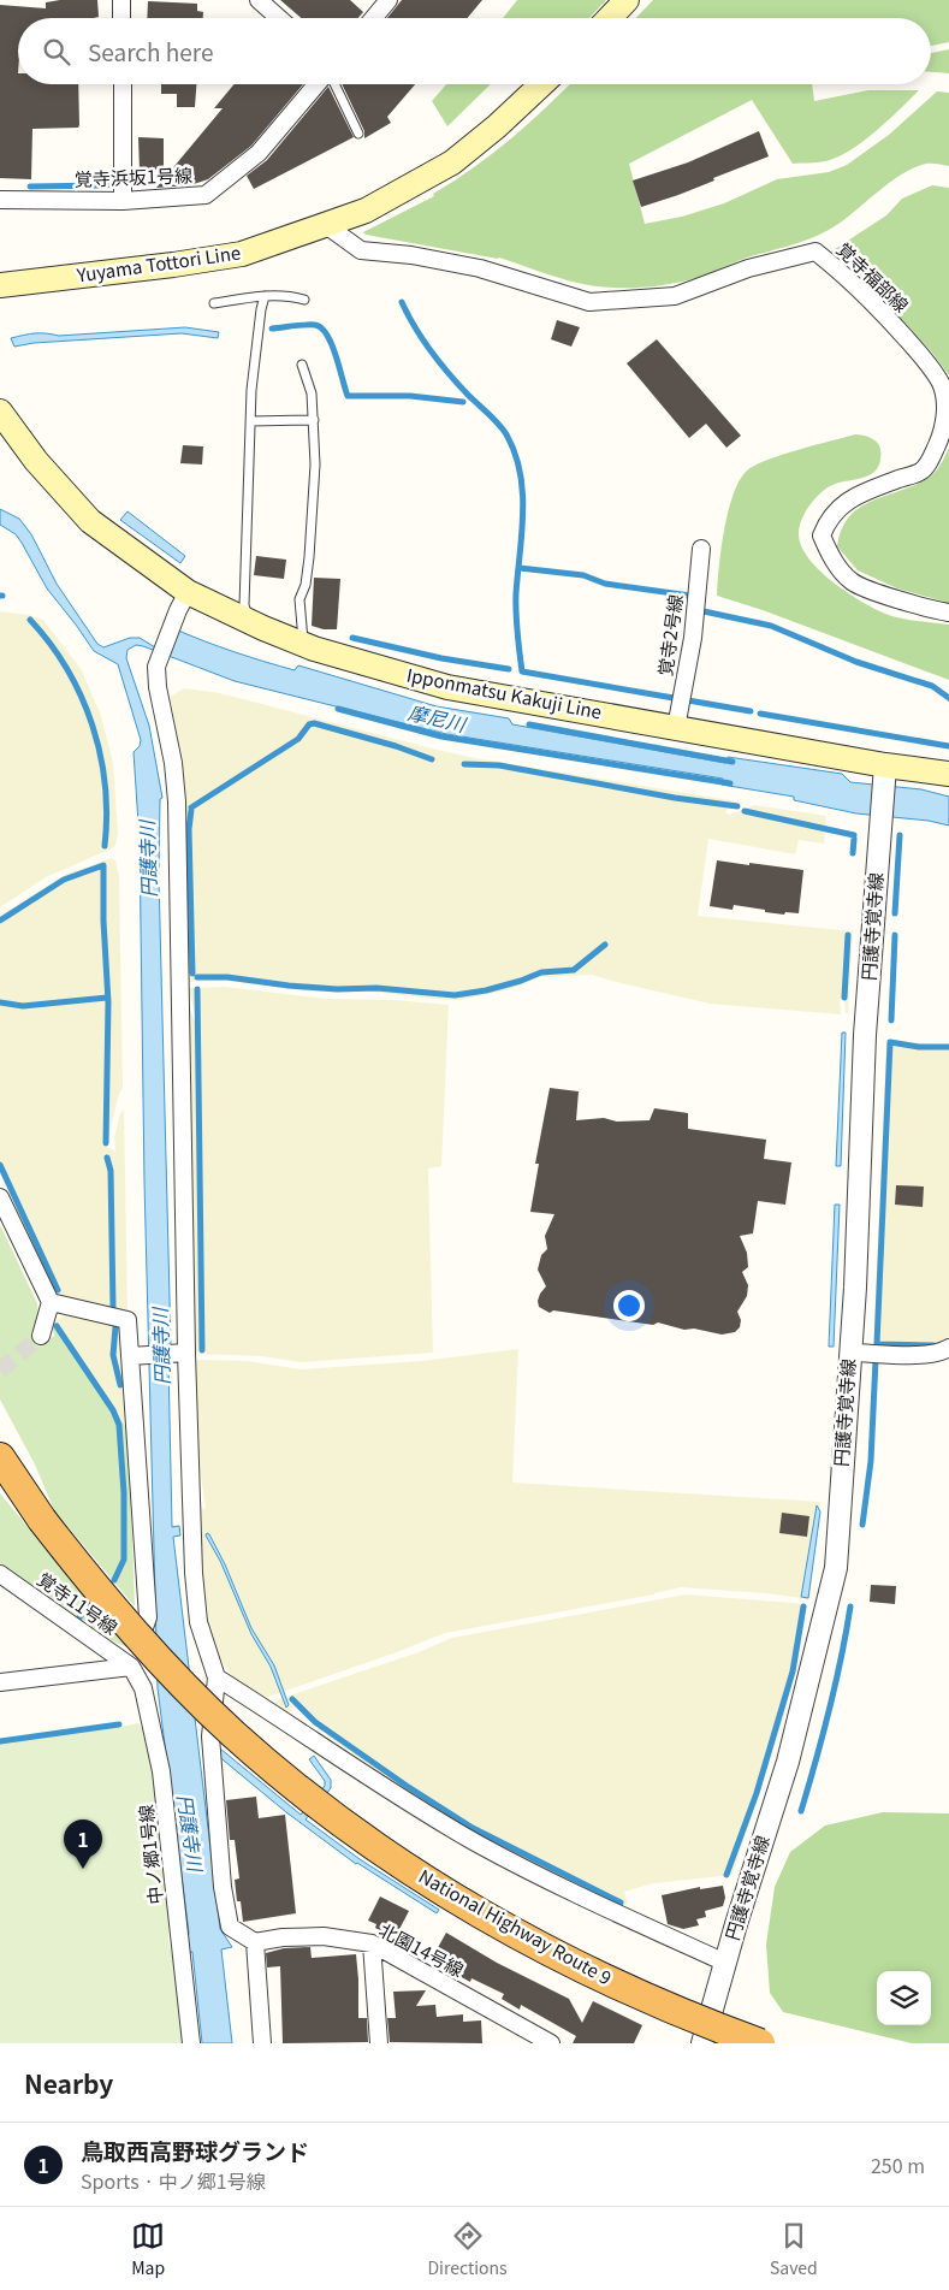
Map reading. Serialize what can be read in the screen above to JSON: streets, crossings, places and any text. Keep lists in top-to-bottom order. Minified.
{"streets":{"highway":["National Highway Route 9"],"main road":["Yuyama Tottori Line","Ipponmatsu Kakuji Line"],"street":["覚寺浜坂1号線","覚寺福部線","覚寺2号線","円護寺覚寺線","覚寺11号線","中ノ郷1号線","北園14号線"]},"crossings":[["Yuyama Tottori Line","覚寺福部線"],["覚寺2号線","Ipponmatsu Kakuji Line"],["Ipponmatsu Kakuji Line","円護寺覚寺線"],["覚寺11号線","中ノ郷1号線"]],"water":["摩尼川","円護寺川"],"page":{"search":"Search here","pins":"1","heading":"Nearby","list":[{"mark":"1","name":"鳥取西高野球グランド","note":"Sports · 中ノ郷1号線","value":"250 m"}],"nav":["Map","Directions","Saved"]}}
